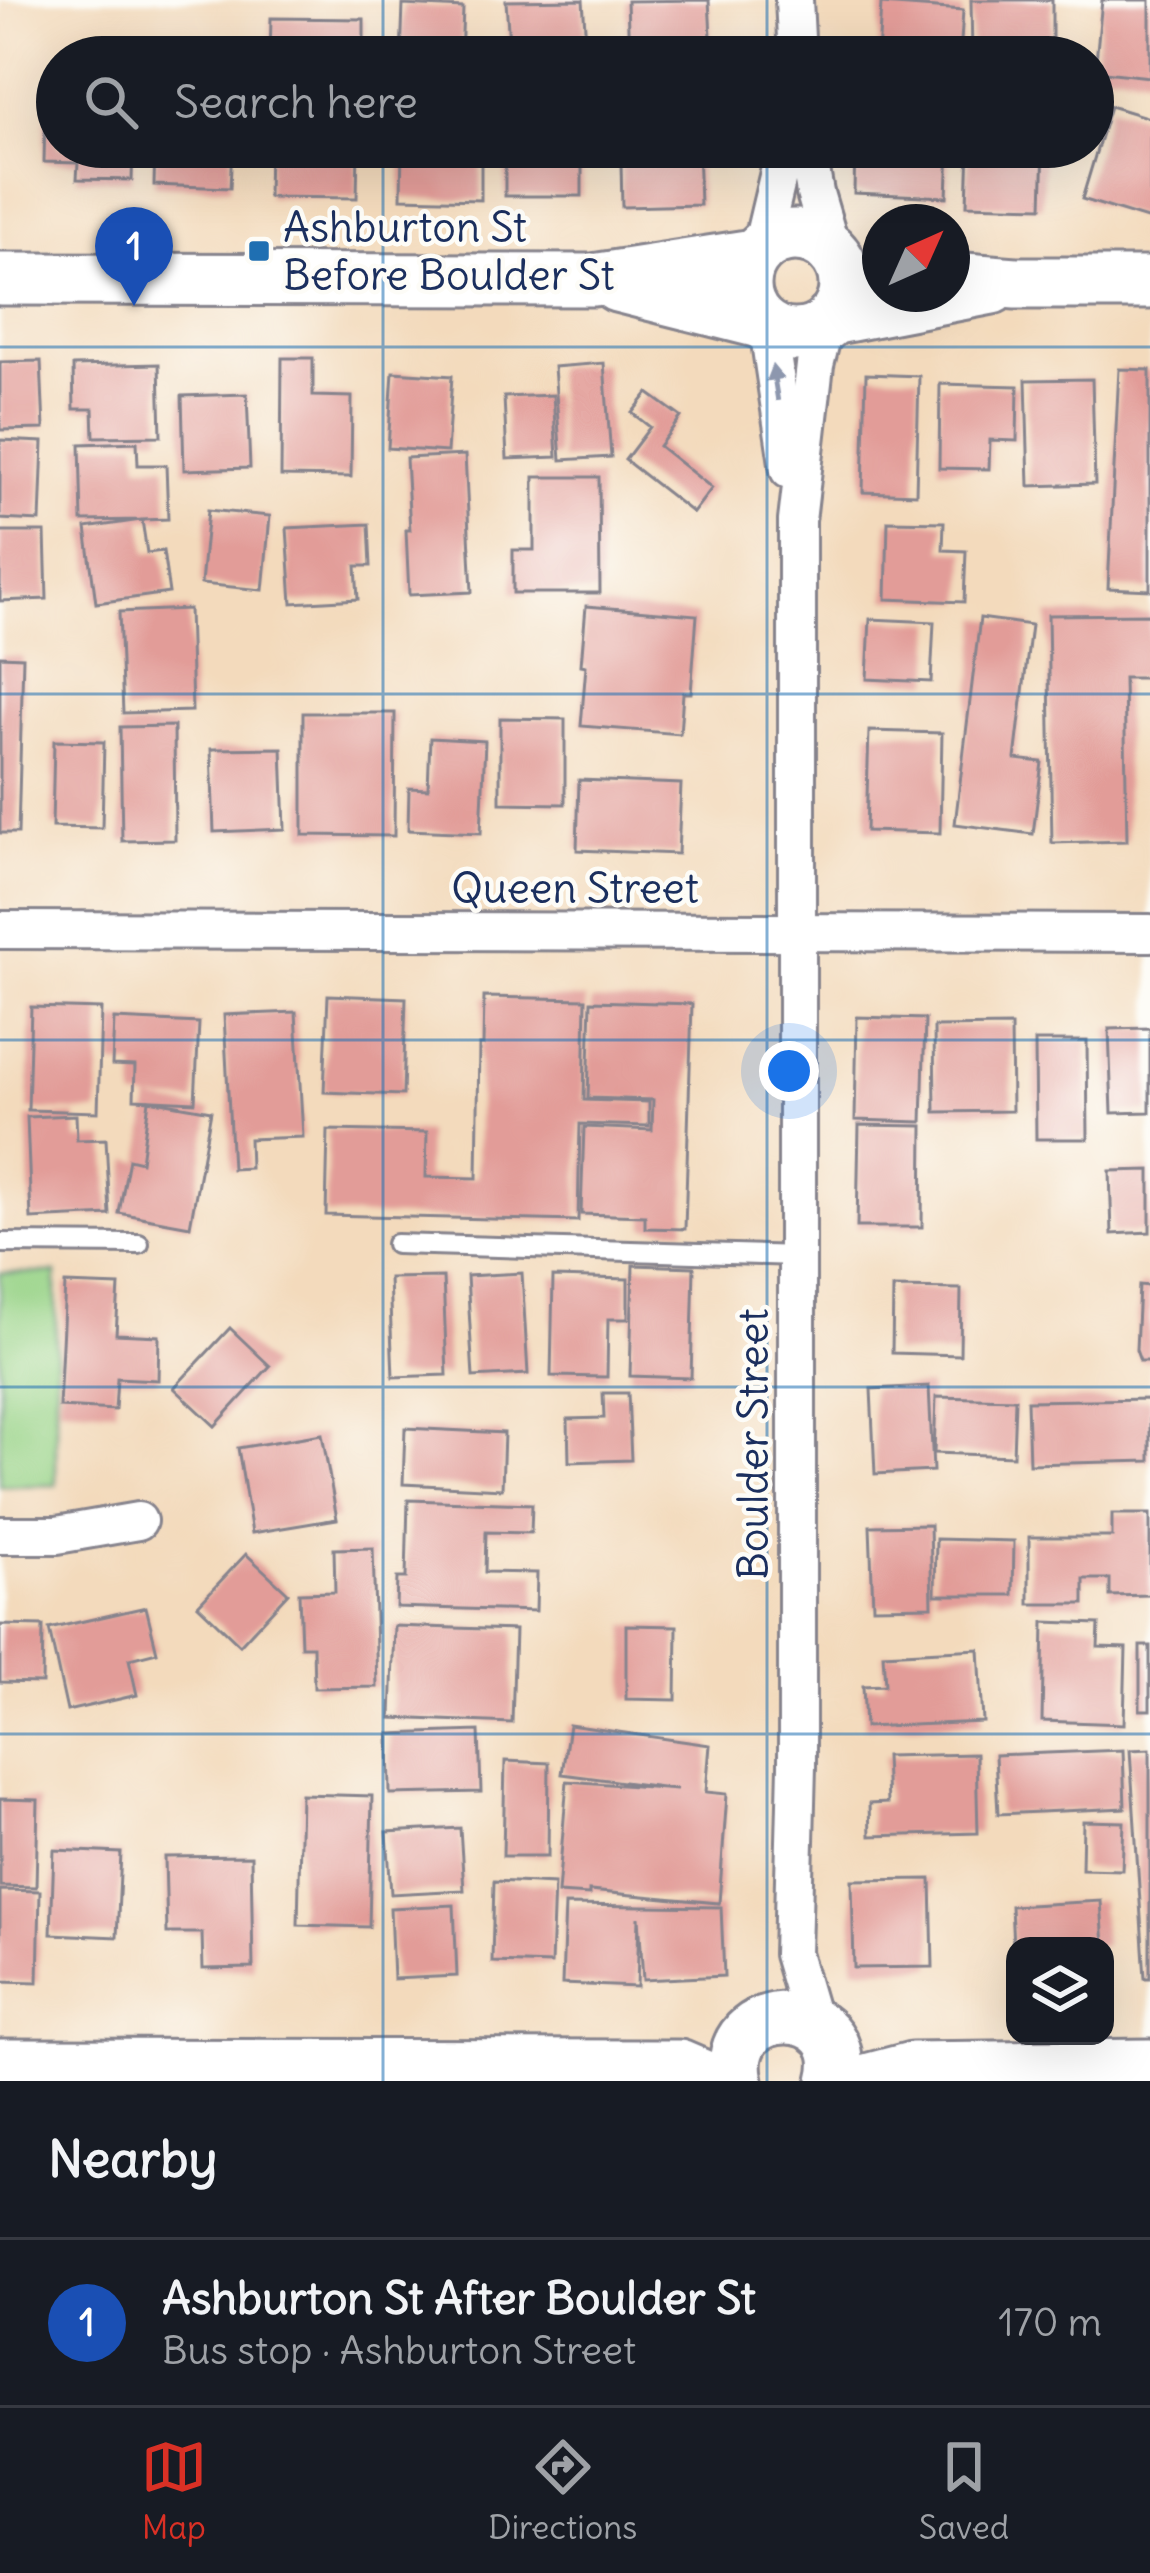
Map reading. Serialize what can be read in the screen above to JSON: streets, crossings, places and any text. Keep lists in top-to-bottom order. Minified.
{"streets":{"street":["Queen Street","Boulder Street"]},"crossings":[["Queen Street","Boulder Street"]],"places":{"transit":["Ashburton St Before Boulder St"]},"north":"top right","page":{"search":"Search here","pins":"1","heading":"Nearby","list":[{"mark":"1","name":"Ashburton St After Boulder St","note":"Bus stop · Ashburton Street","value":"170 m"}],"nav":["Map","Directions","Saved"]}}
